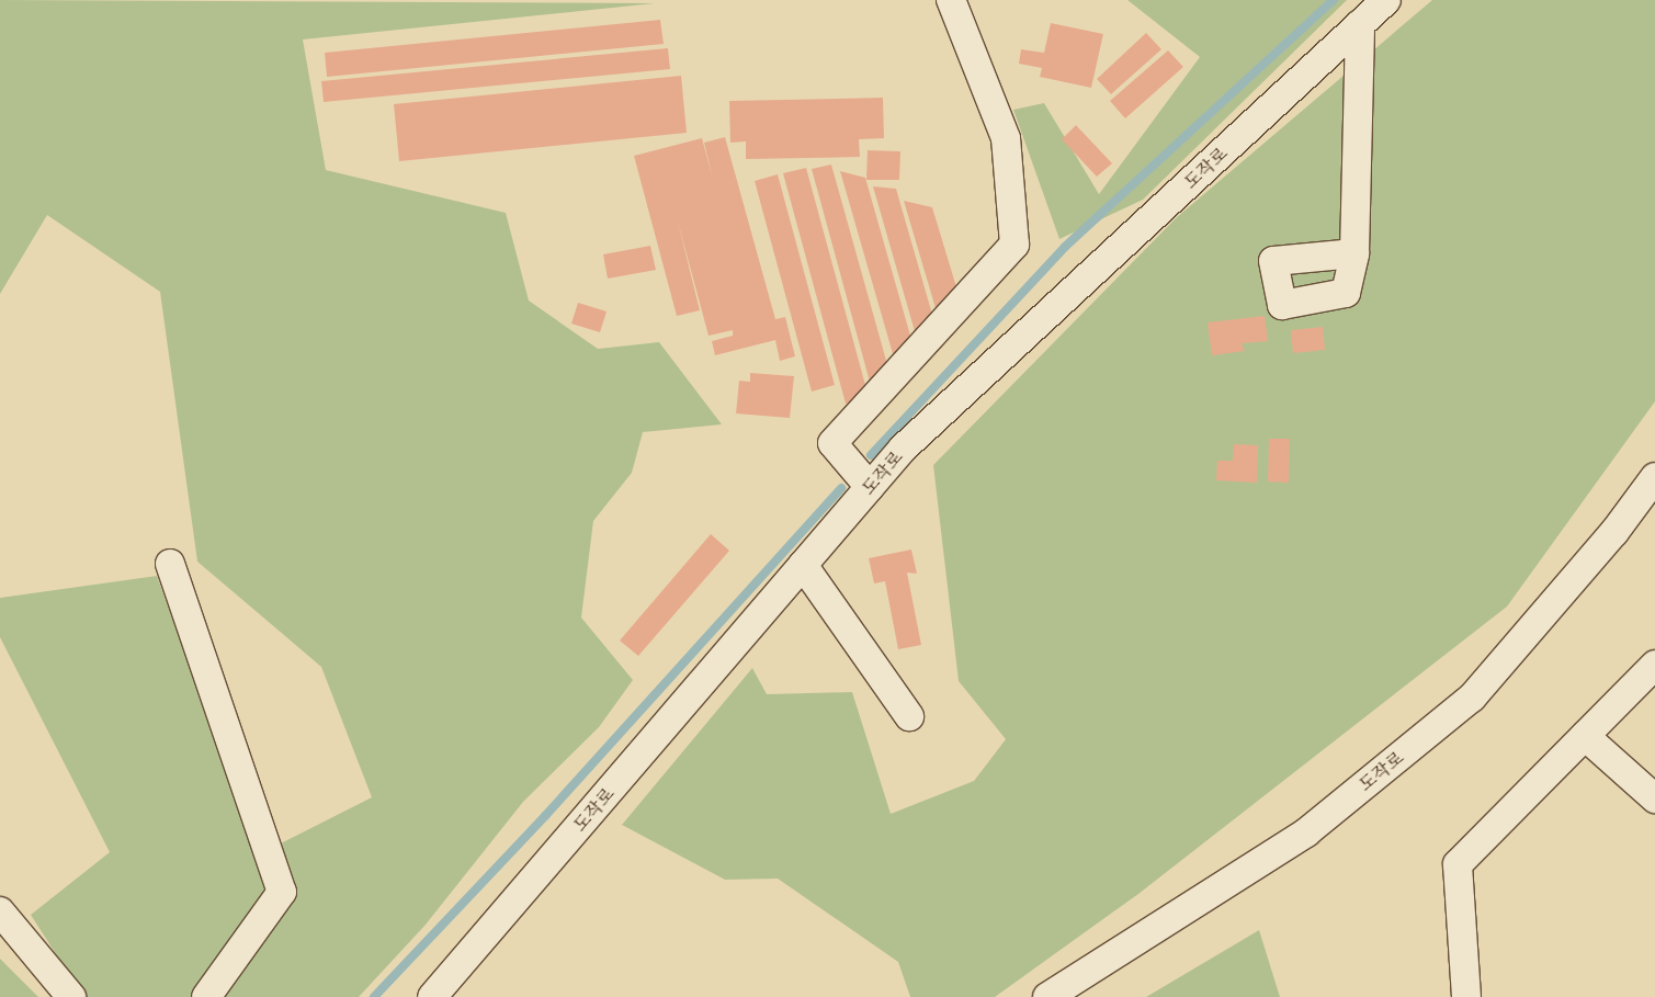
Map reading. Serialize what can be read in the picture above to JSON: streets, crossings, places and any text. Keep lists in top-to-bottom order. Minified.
{"streets":{"street":["도작로"]}}
